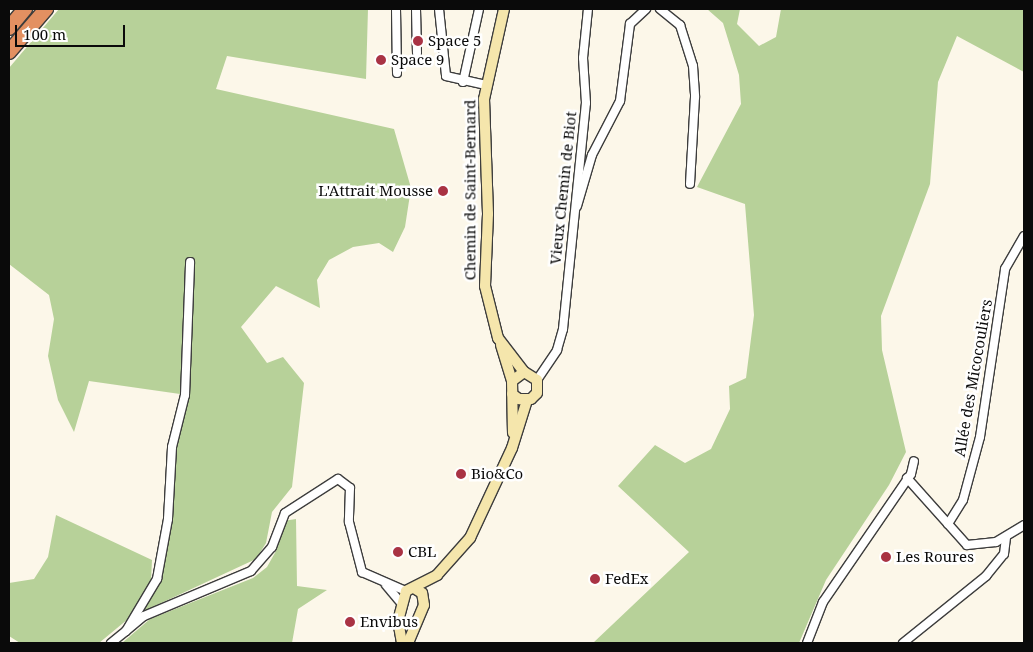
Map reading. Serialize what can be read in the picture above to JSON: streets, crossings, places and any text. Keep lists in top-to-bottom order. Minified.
{"streets":{"main road":["Chemin de Saint-Bernard"],"street":["Vieux Chemin de Biot","Allée des Micocouliers"]},"crossings":[["Vieux Chemin de Biot","Chemin de Saint-Bernard"]],"places":["Space 5","Space 9","L'Attrait Mousse","Bio&Co","CBL","Les Roures","FedEx","Envibus"],"scale_bar":"100 m"}
